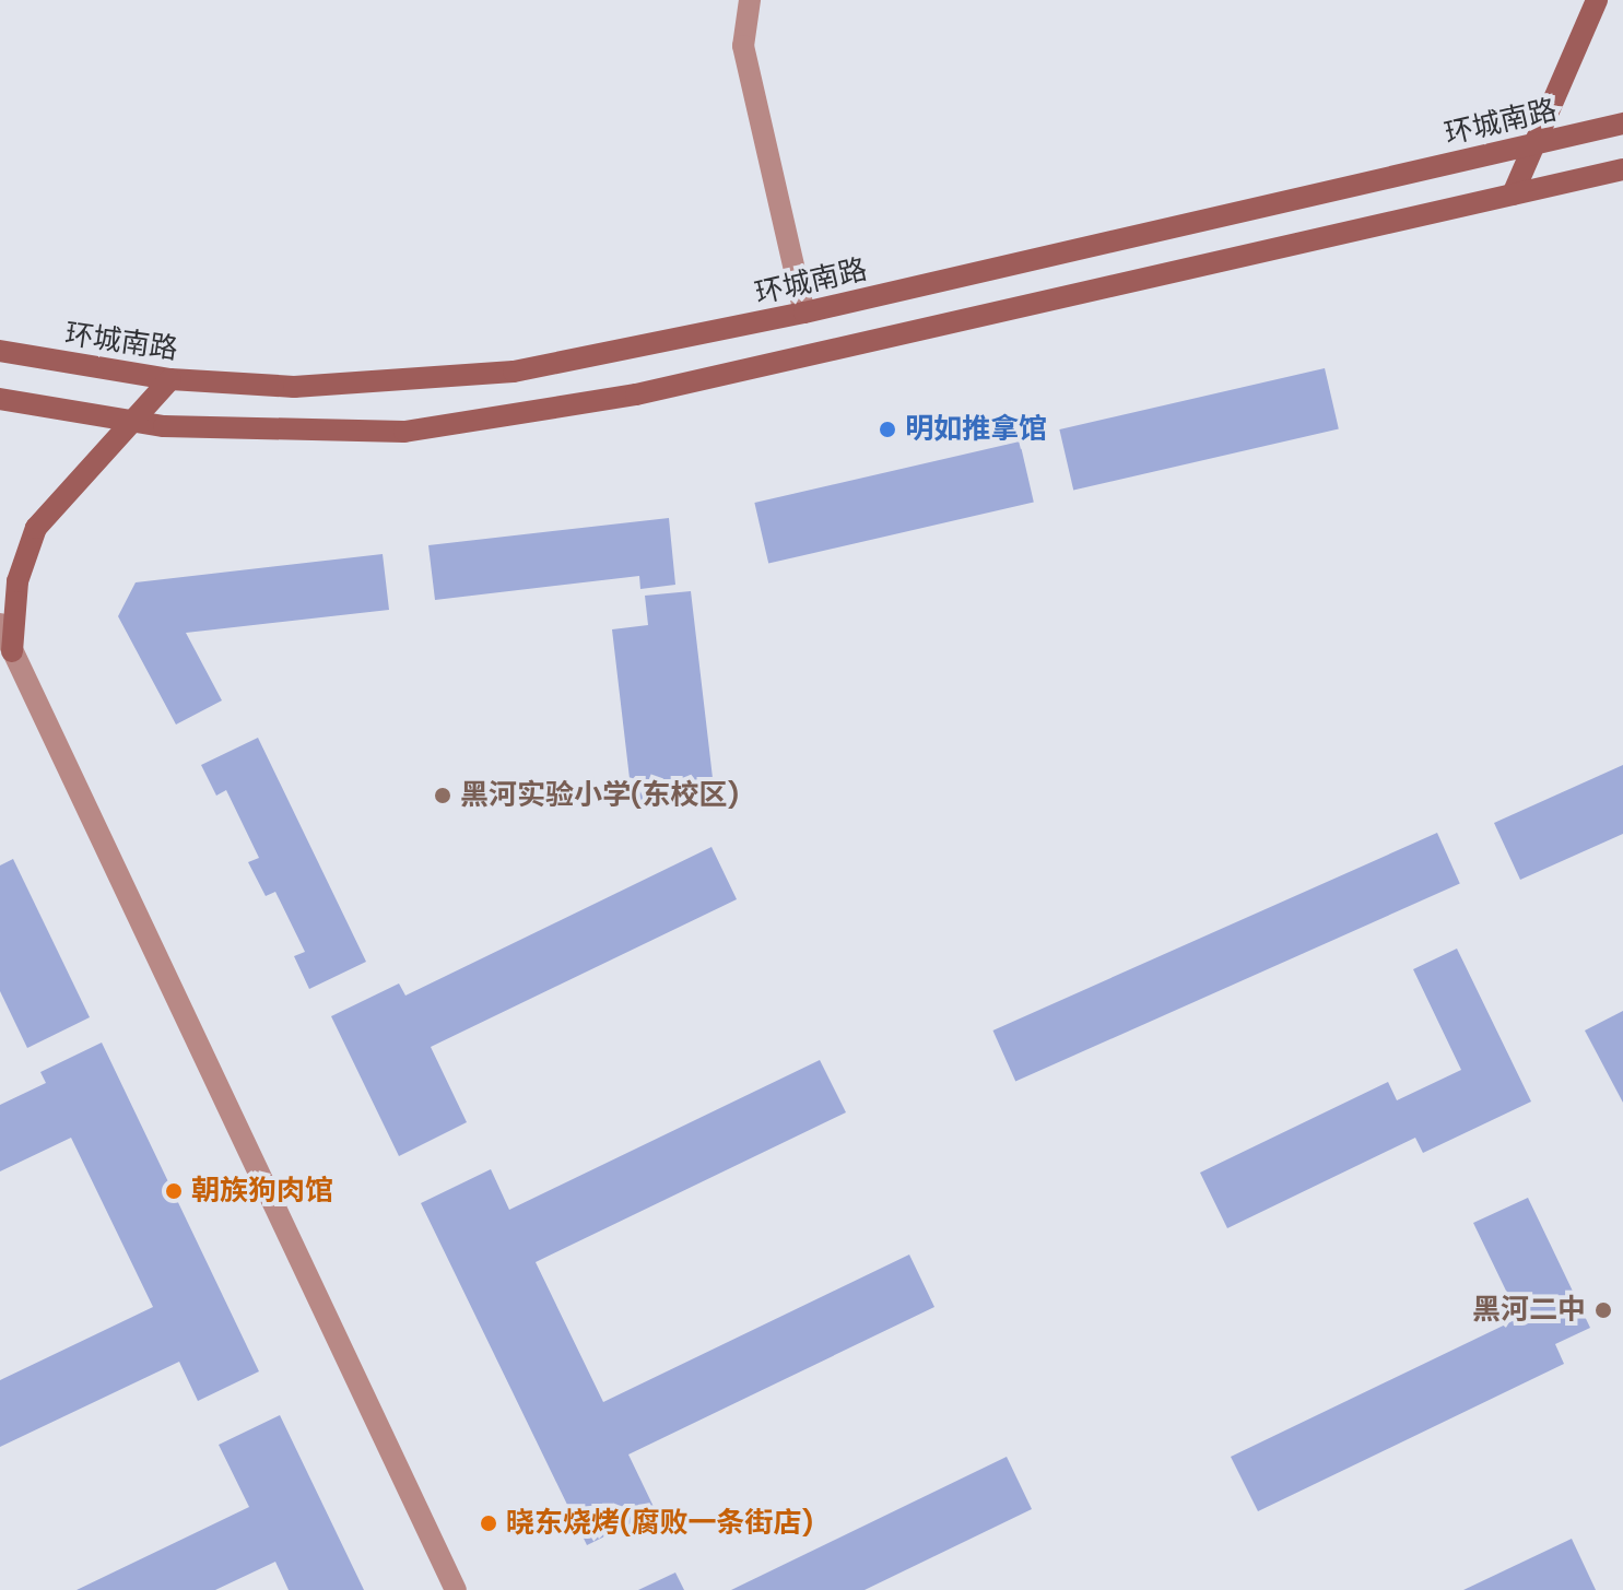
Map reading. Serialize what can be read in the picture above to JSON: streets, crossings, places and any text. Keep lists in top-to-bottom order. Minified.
{"streets":{"main road":["环城南路"]},"places":["明如推拿馆","黑河实验小学(东校区)","朝族狗肉馆","黑河二中","晓东烧烤(腐败一条街店)"]}
